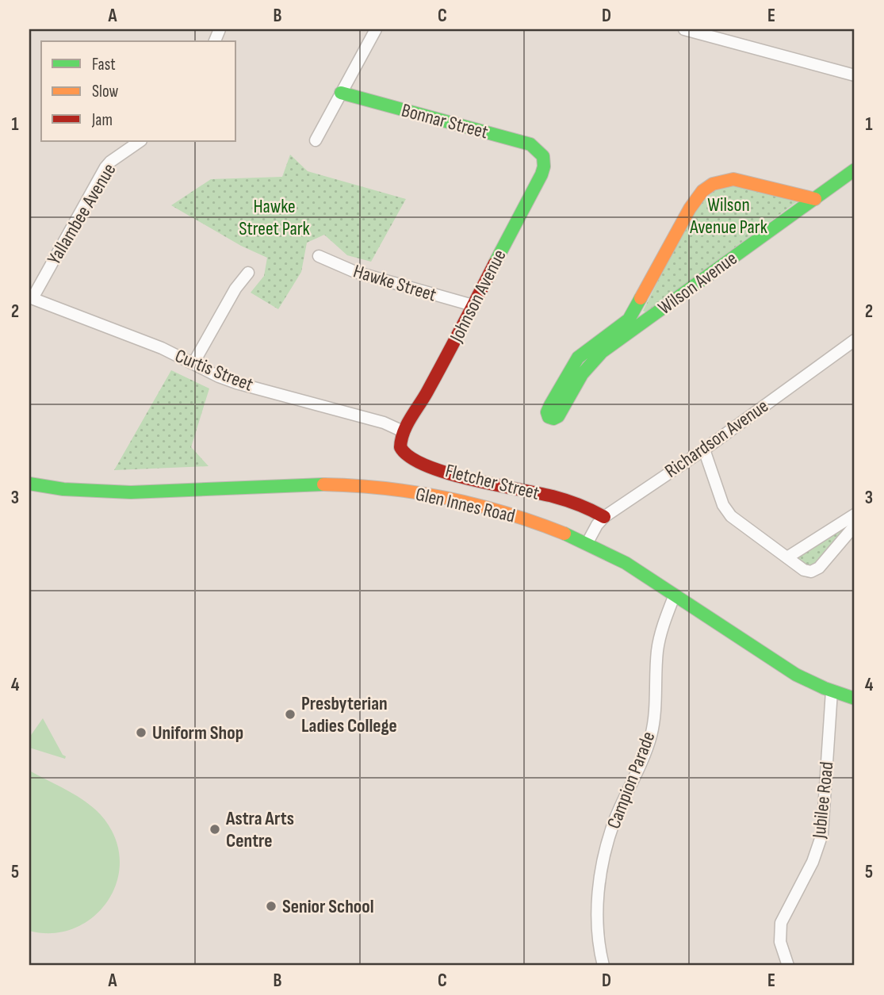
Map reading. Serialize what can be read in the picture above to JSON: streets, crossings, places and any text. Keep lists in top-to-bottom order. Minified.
{"streets":{"street":["Bonnar Street","Yallambee Avenue","Hawke Street","Wilson Avenue","Johnson Avenue","Curtis Street","Richardson Avenue","Fletcher Street","Glen Innes Road","Campion Parade","Jubilee Road"]},"crossings":[["Bonnar Street","Johnson Avenue"],["Yallambee Avenue","Curtis Street"],["Hawke Street","Johnson Avenue"],["Johnson Avenue","Curtis Street"],["Johnson Avenue","Fletcher Street"],["Curtis Street","Fletcher Street"],["Richardson Avenue","Fletcher Street"],["Richardson Avenue","Glen Innes Road"],["Glen Innes Road","Campion Parade"],["Glen Innes Road","Jubilee Road"]],"parks":["Wilson Avenue Park","Hawke Street Park"],"places":["Presbyterian Ladies College","Uniform Shop","Astra Arts Centre","Senior School"],"legend":["Fast","Slow","Jam"],"grid":{"columns":["A","B","C","D","E"],"rows":["1","2","3","4","5"]}}
